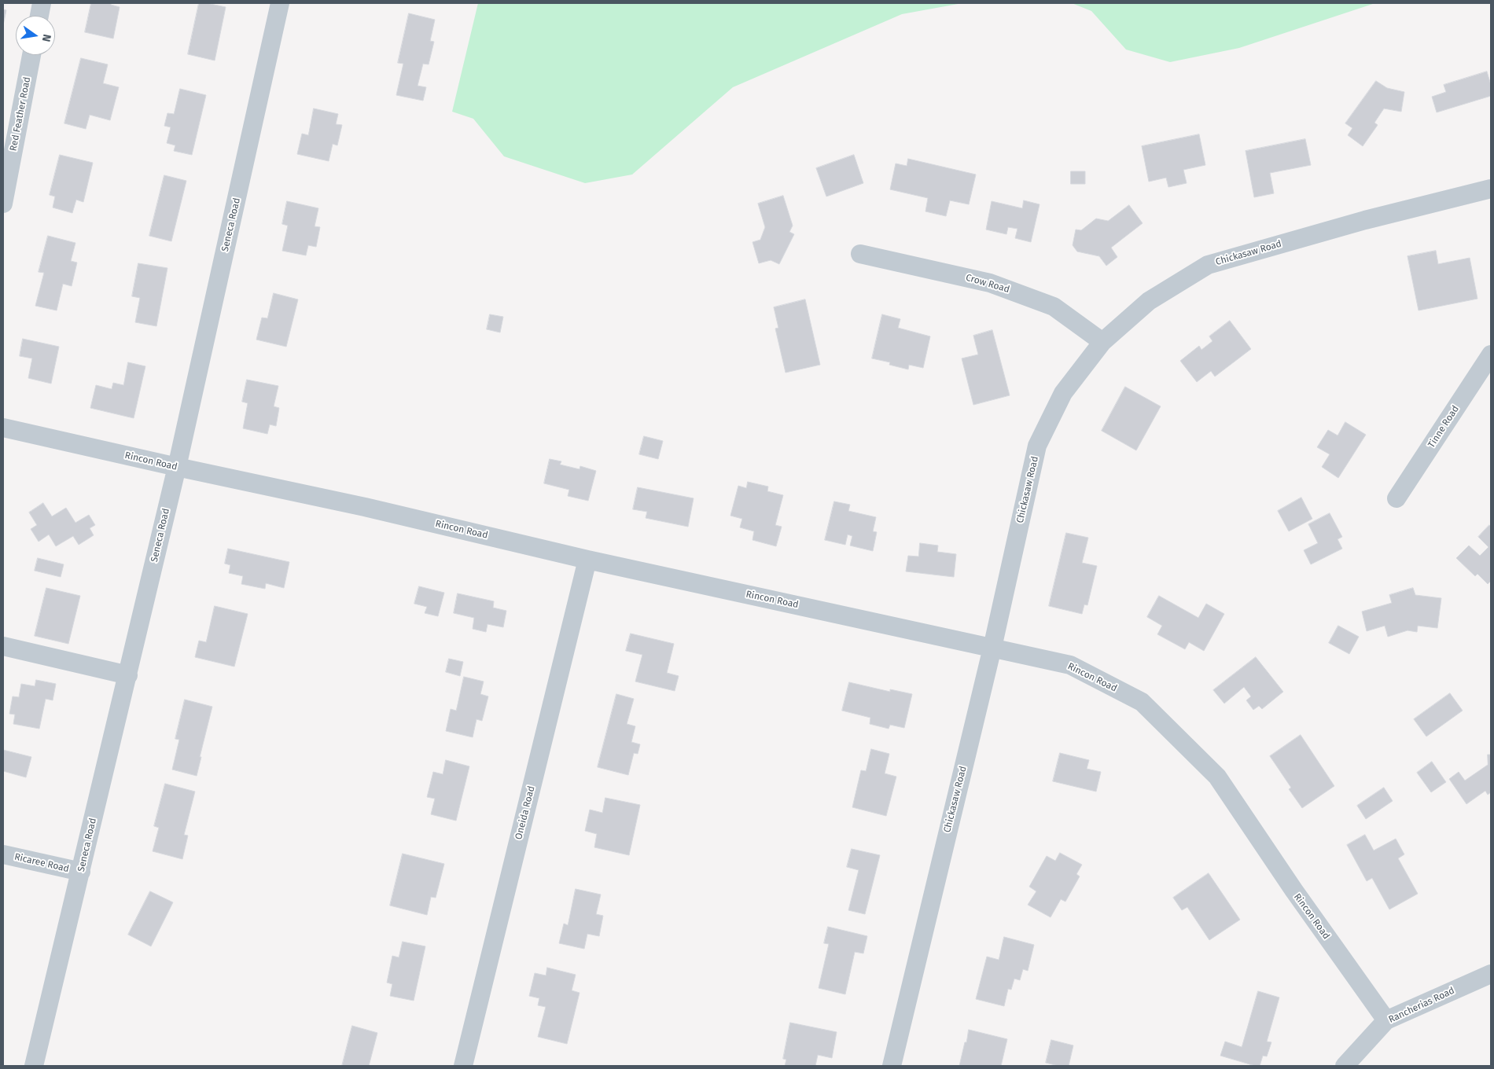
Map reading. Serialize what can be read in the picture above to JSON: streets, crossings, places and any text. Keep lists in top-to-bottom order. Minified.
{"streets":{"street":["Red Feather Road","Seneca Road","Chickasaw Road","Crow Road","Tinne Road","Rincon Road","Oneida Road","Ricaree Road","Rancherias Road"]},"crossings":[["Seneca Road","Rincon Road"],["Seneca Road","Ricaree Road"],["Chickasaw Road","Crow Road"],["Chickasaw Road","Rincon Road"],["Rincon Road","Oneida Road"],["Rincon Road","Rancherias Road"]],"north":"right"}
